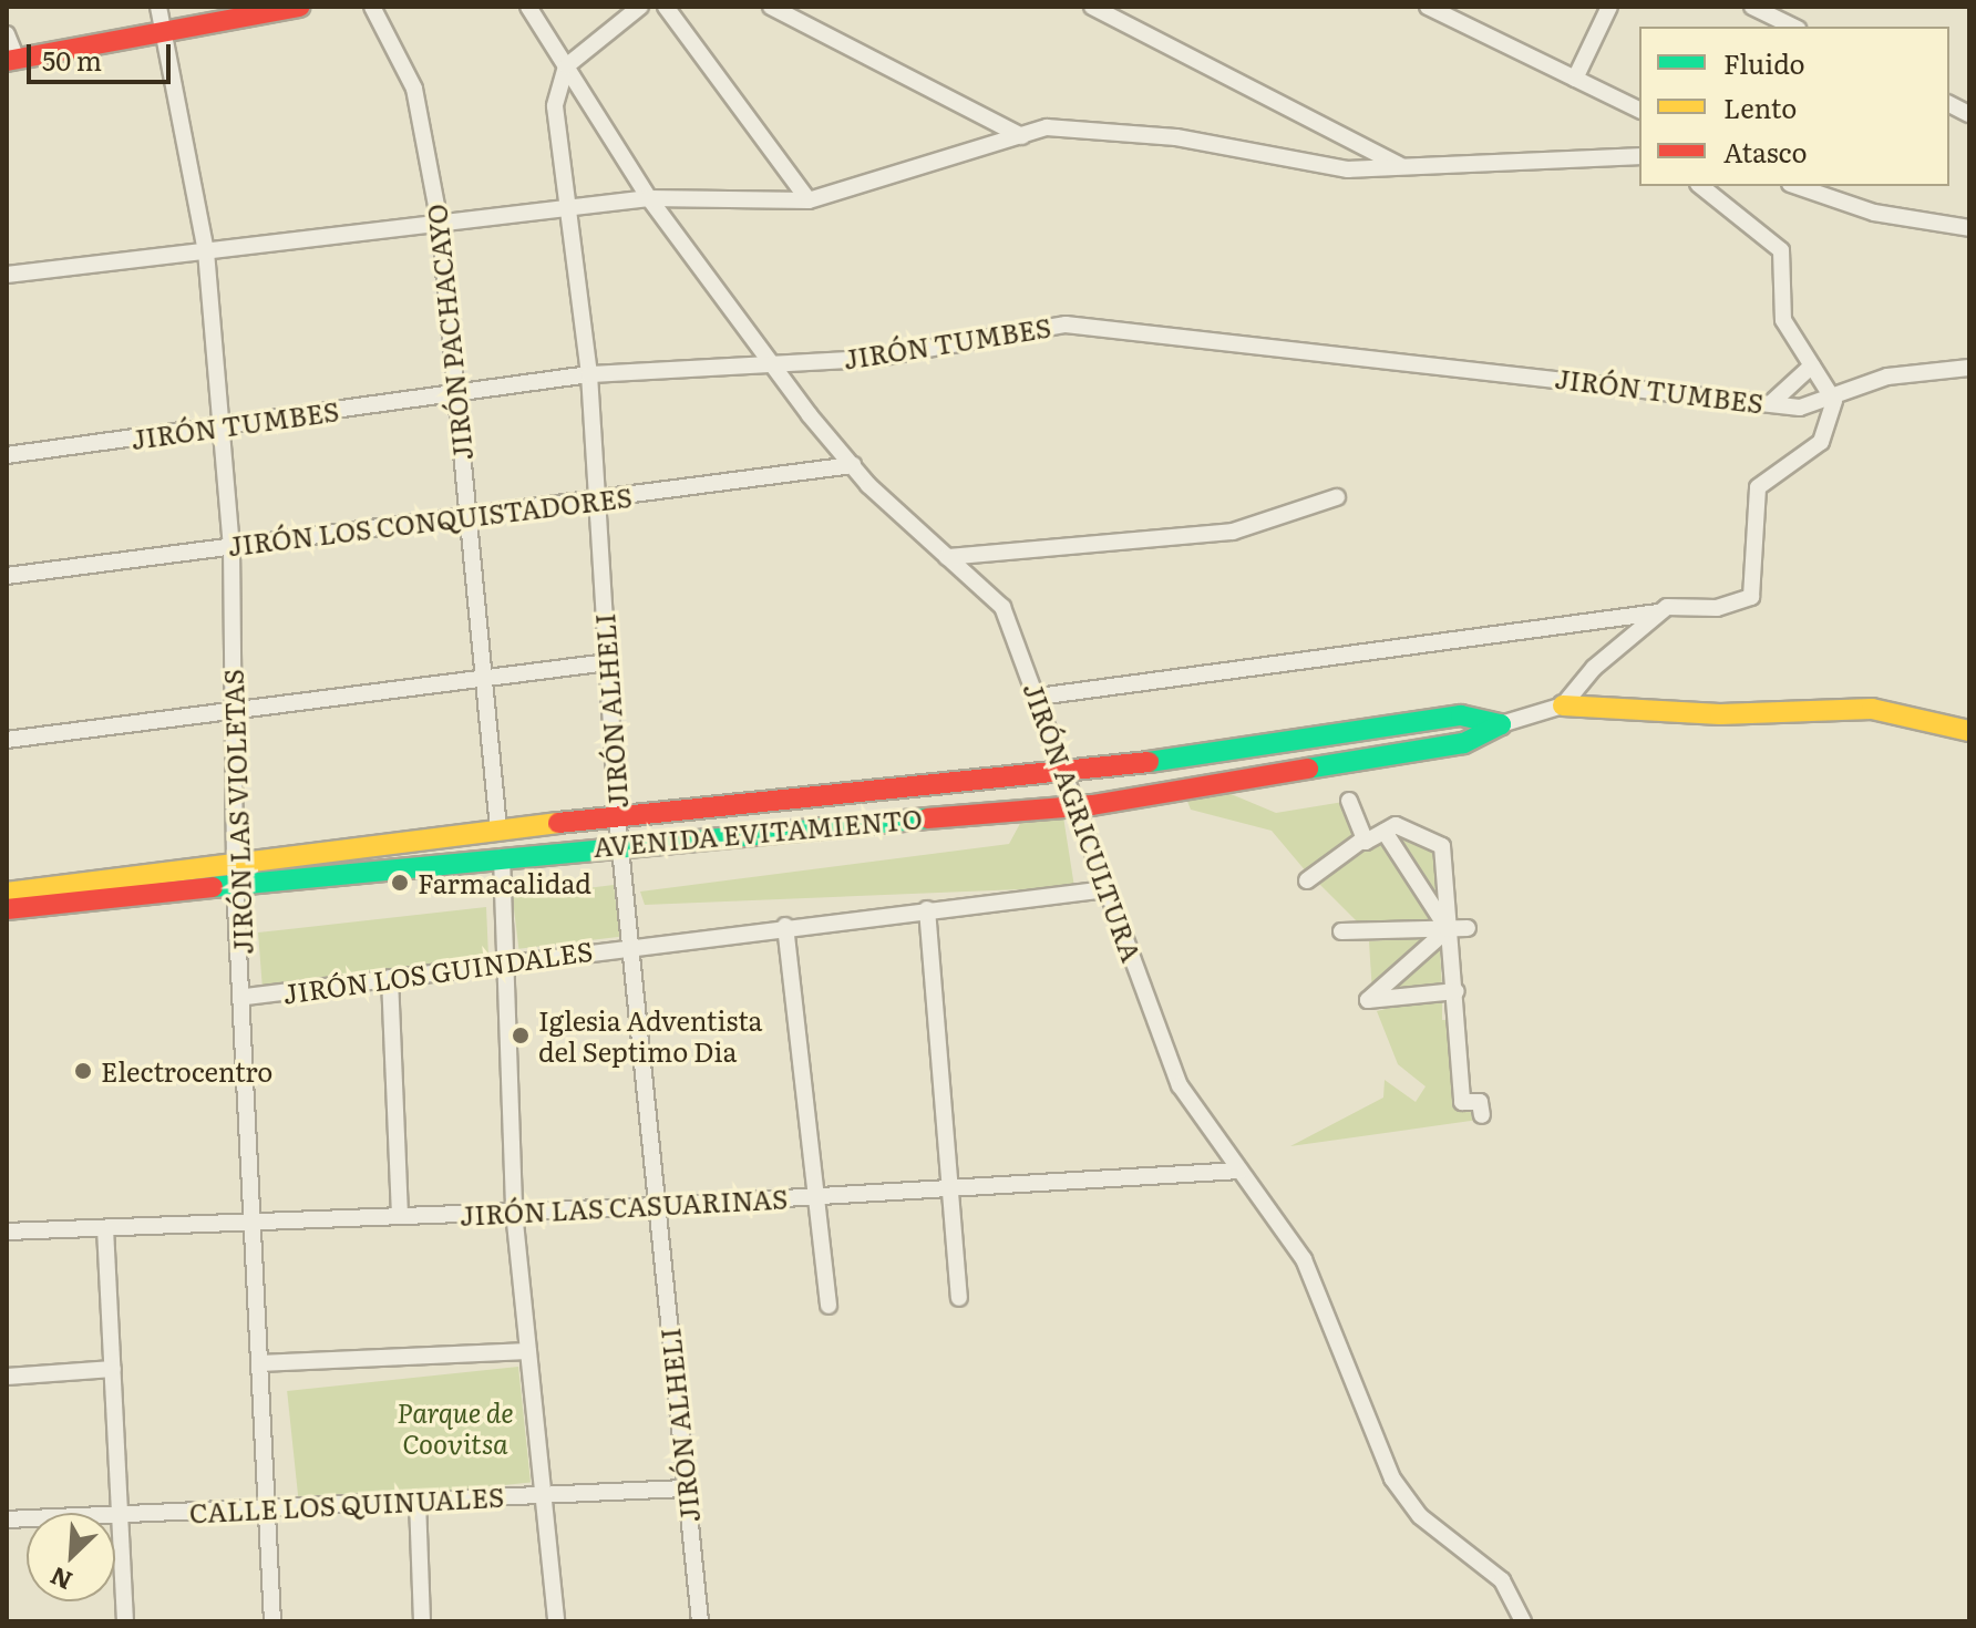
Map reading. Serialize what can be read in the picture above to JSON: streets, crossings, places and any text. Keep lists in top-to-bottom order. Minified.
{"streets":{"street":["JIRÓN PACHACAYO","JIRÓN TUMBES","JIRÓN LOS CONQUISTADORES","JIRÓN ALHELI","JIRÓN LAS VIOLETAS","JIRÓN AGRICULTURA","AVENIDA EVITAMIENTO","JIRÓN LOS GUINDALES","JIRÓN LAS CASUARINAS","CALLE LOS QUINUALES"]},"crossings":[["JIRÓN PACHACAYO","JIRÓN TUMBES"],["JIRÓN PACHACAYO","JIRÓN LOS CONQUISTADORES"],["JIRÓN PACHACAYO","AVENIDA EVITAMIENTO"],["JIRÓN TUMBES","JIRÓN ALHELI"],["JIRÓN TUMBES","JIRÓN LAS VIOLETAS"],["JIRÓN TUMBES","JIRÓN AGRICULTURA"],["JIRÓN LOS CONQUISTADORES","JIRÓN ALHELI"],["JIRÓN LOS CONQUISTADORES","JIRÓN LAS VIOLETAS"],["JIRÓN LOS CONQUISTADORES","JIRÓN AGRICULTURA"],["JIRÓN ALHELI","JIRÓN AGRICULTURA"],["JIRÓN ALHELI","AVENIDA EVITAMIENTO"],["JIRÓN ALHELI","JIRÓN LOS GUINDALES"],["JIRÓN ALHELI","JIRÓN LAS CASUARINAS"],["JIRÓN ALHELI","CALLE LOS QUINUALES"],["JIRÓN LAS VIOLETAS","AVENIDA EVITAMIENTO"],["JIRÓN LAS VIOLETAS","JIRÓN LOS GUINDALES"],["JIRÓN LAS VIOLETAS","JIRÓN LAS CASUARINAS"],["JIRÓN LAS VIOLETAS","CALLE LOS QUINUALES"],["JIRÓN AGRICULTURA","AVENIDA EVITAMIENTO"],["JIRÓN AGRICULTURA","JIRÓN LOS GUINDALES"],["JIRÓN AGRICULTURA","JIRÓN LAS CASUARINAS"]],"parks":["Parque de Coovitsa"],"places":["Farmacalidad","Iglesia Adventista del Septimo Dia","Electrocentro"],"legend":["Fluido","Lento","Atasco"],"scale_bar":"50 m","north":"bottom left"}
